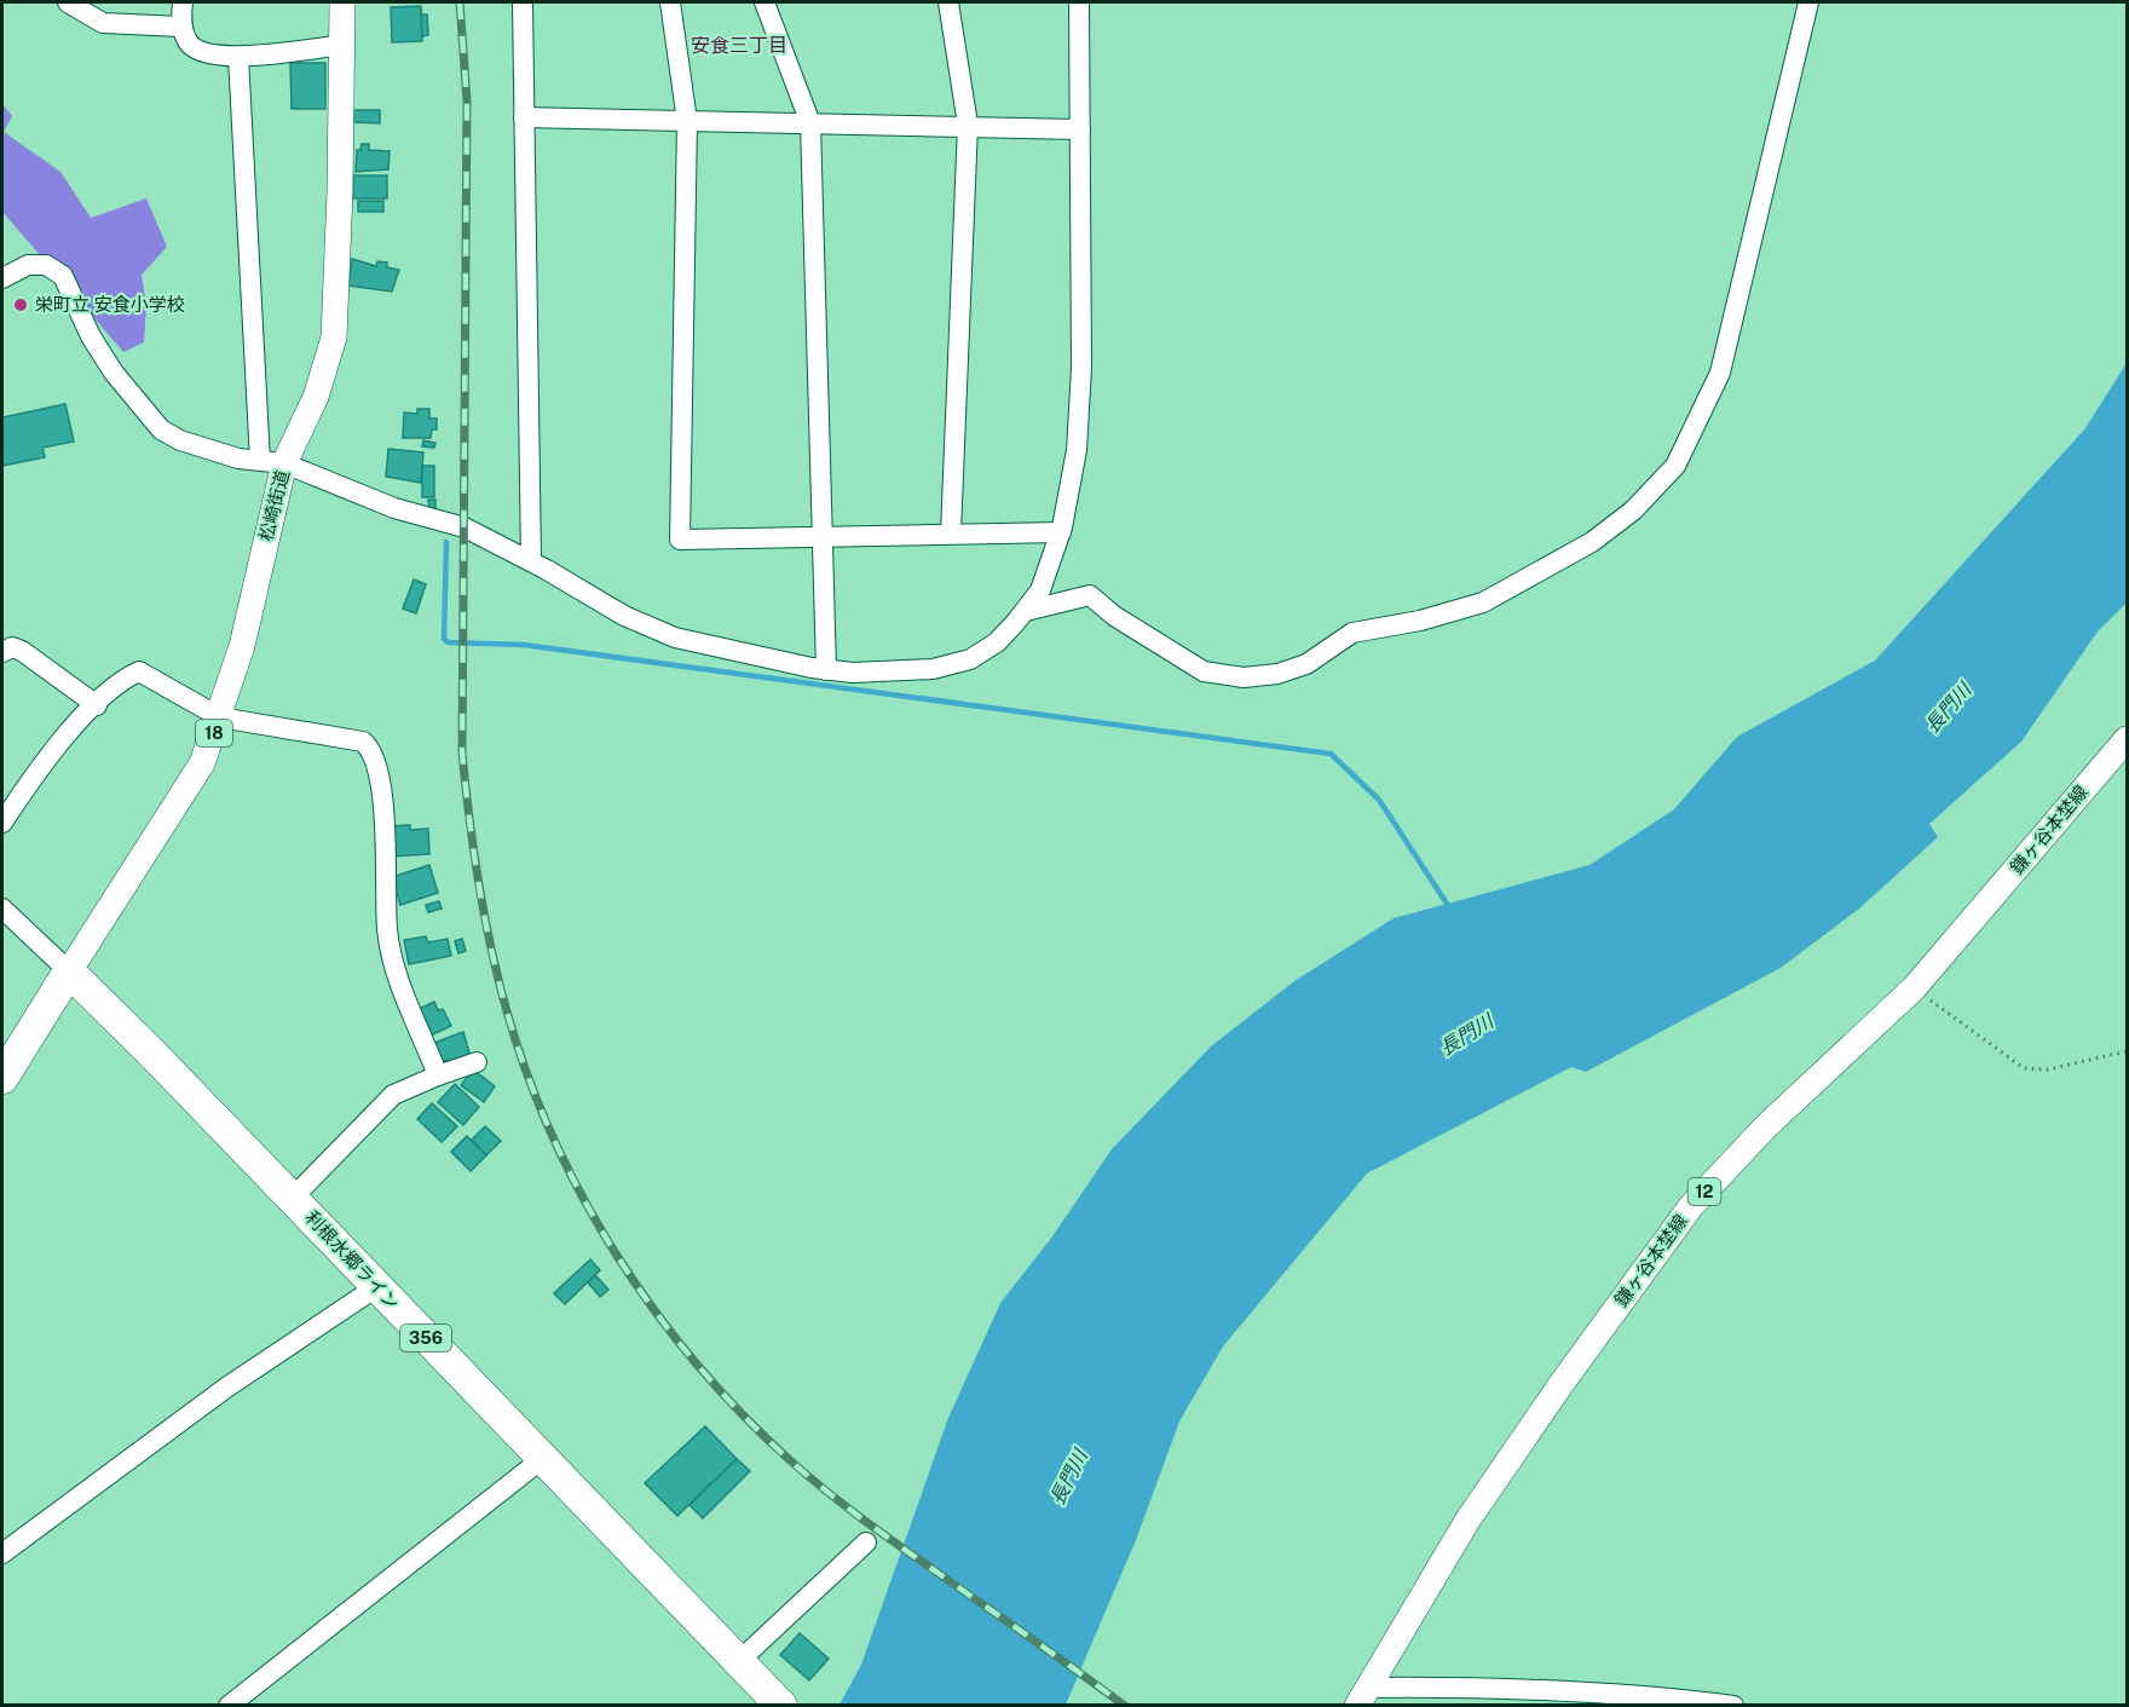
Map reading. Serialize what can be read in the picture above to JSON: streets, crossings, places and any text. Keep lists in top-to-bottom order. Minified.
{"streets":{"highway":["利根水郷ライン","356"],"main road":["松崎街道","18","鎌ヶ谷本埜線","12"]},"crossings":[["松崎街道","利根水郷ライン"]],"districts":["安食三丁目"],"water":["長門川"],"places":["栄町立 安食小学校"]}
